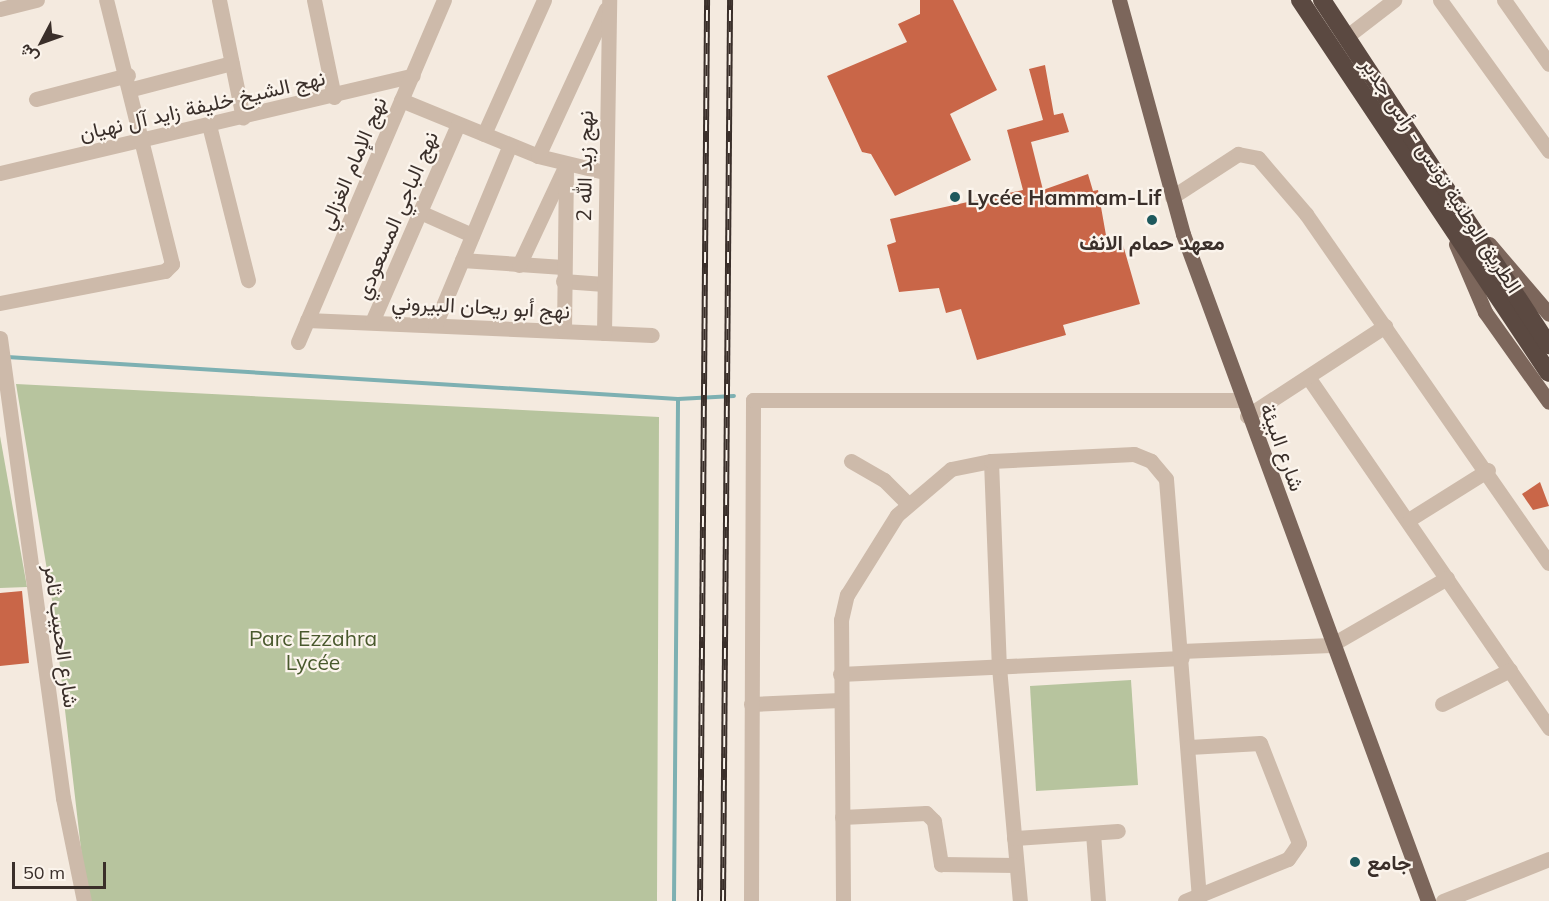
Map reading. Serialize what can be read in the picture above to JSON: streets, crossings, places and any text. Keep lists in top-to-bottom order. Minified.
{"streets":{"highway":["الطريق الوطنية تونس - رأس جدير"],"main road":["شارع البيئة"],"street":["نهج الشيخ خليفة زايد آل نهيان","نهج الإمام الغزالي","نهج زيد الله 2","نهج الباجي المسعودي","نهج أبو ريحان البيروني","شارع الحبيب ثامر"]},"crossings":[["نهج الشيخ خليفة زايد آل نهيان","نهج الإمام الغزالي"],["نهج الإمام الغزالي","نهج أبو ريحان البيروني"],["نهج زيد الله 2","نهج أبو ريحان البيروني"],["نهج الباجي المسعودي","نهج أبو ريحان البيروني"]],"parks":["Parc Ezzahra Lycée"],"places":["Lycée Hammam-Lif","معهد حمام الانف","جامع"],"scale_bar":"50 m","north":"bottom left"}
